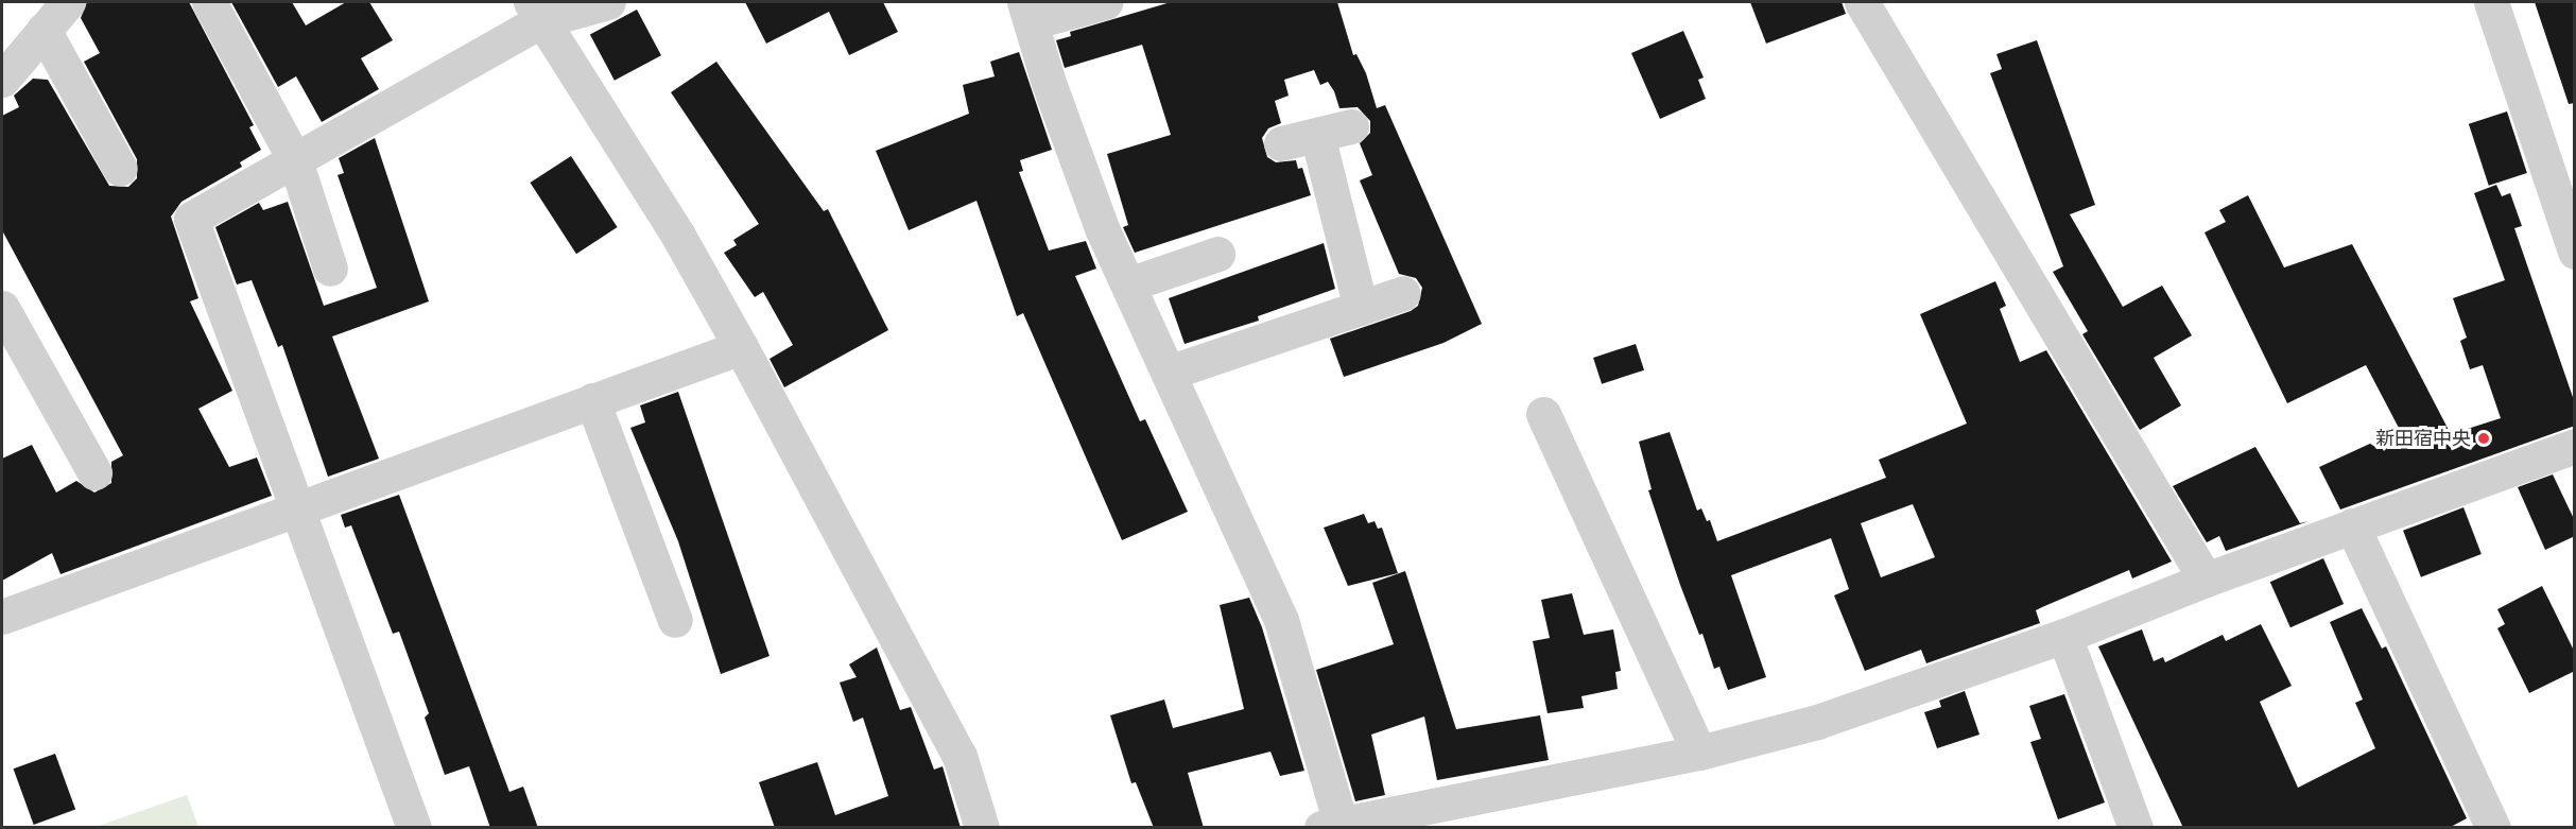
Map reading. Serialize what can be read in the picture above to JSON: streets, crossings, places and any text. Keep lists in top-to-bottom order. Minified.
{"places":["新田宿中央"]}
